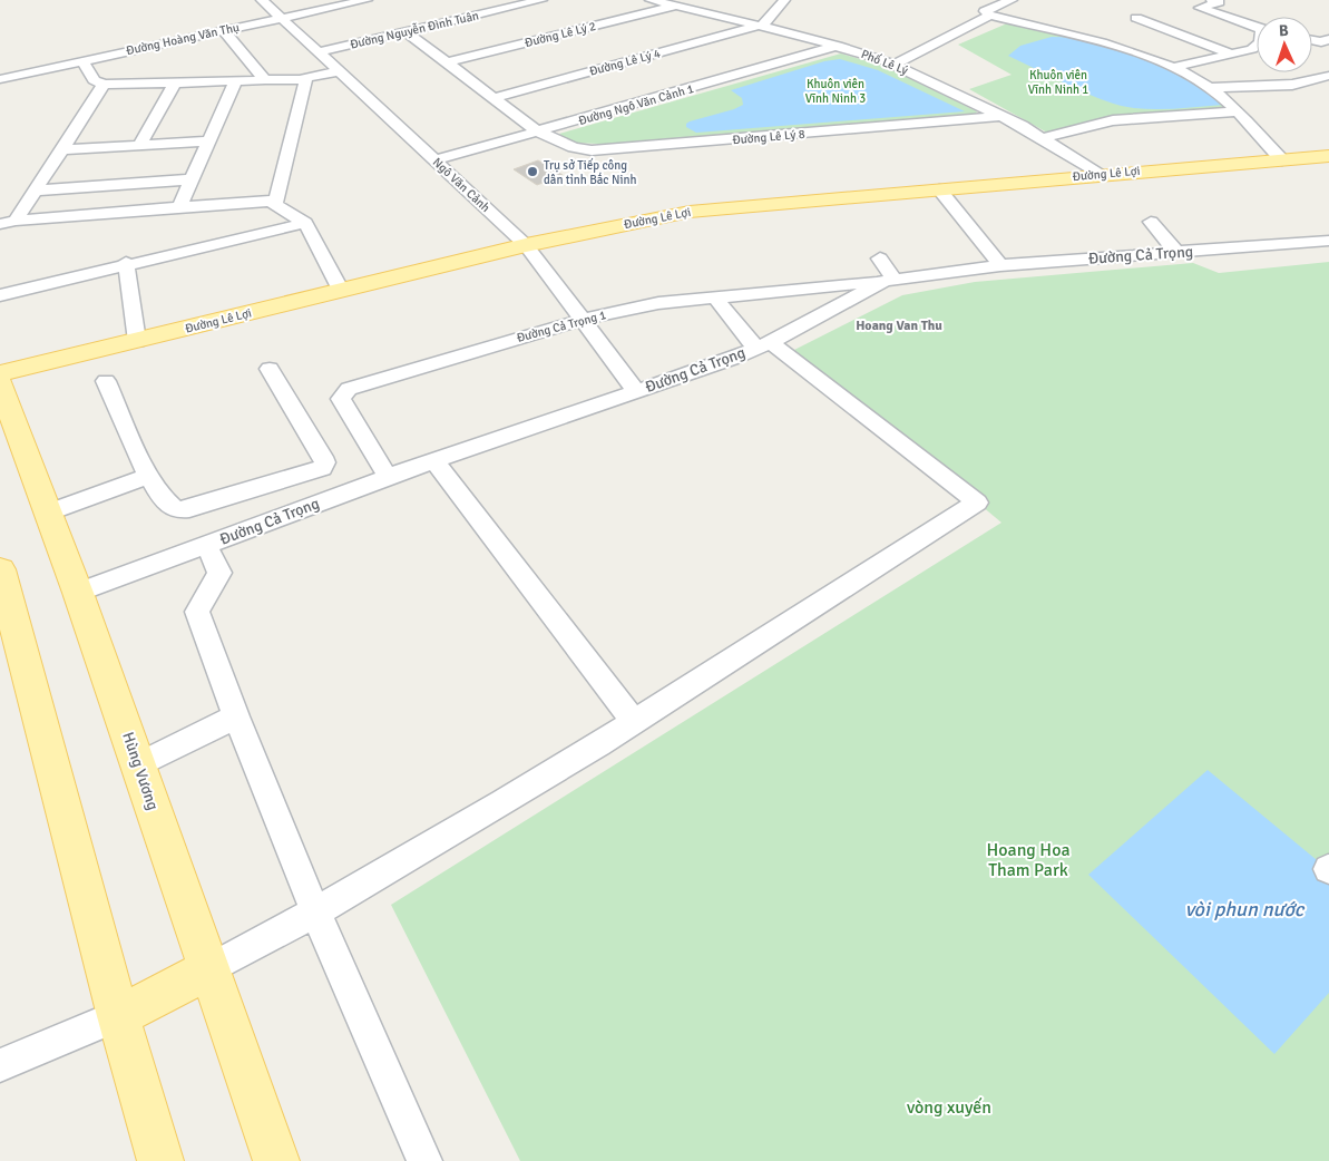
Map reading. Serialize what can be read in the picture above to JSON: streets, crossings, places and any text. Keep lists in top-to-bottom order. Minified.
{"streets":{"main road":["Đường Lê Lợi","Hùng Vương"],"street":["Đường Nguyễn Đình Tuân","Đường Lê Lý 2","Đường Hoàng Văn Thụ","Đường Lê Lý 4","Phố Lê Lý","Đường Ngô Văn Cảnh 1","Đường Lê Lý 8","Ngô Văn Cảnh","Đường Cả Trọng","Đường Cả Trọng 1"]},"crossings":[["Đường Nguyễn Đình Tuân","Đường Lê Lý 8"],["Đường Nguyễn Đình Tuân","Ngô Văn Cảnh"],["Đường Lê Lý 2","Phố Lê Lý"],["Đường Lê Lý 2","Đường Lê Lý 8"],["Đường Hoàng Văn Thụ","Ngô Văn Cảnh"],["Đường Lê Lý 4","Phố Lê Lý"],["Đường Lê Lý 4","Đường Lê Lý 8"],["Phố Lê Lý","Đường Ngô Văn Cảnh 1"],["Phố Lê Lý","Đường Lê Lý 8"],["Phố Lê Lý","Đường Lê Lợi"],["Đường Ngô Văn Cảnh 1","Đường Lê Lý 8"],["Đường Ngô Văn Cảnh 1","Ngô Văn Cảnh"],["Đường Lê Lợi","Ngô Văn Cảnh"],["Ngô Văn Cảnh","Đường Cả Trọng"],["Ngô Văn Cảnh","Đường Cả Trọng 1"],["Đường Cả Trọng","Đường Cả Trọng 1"],["Đường Cả Trọng","Hùng Vương"]],"districts":["Hoang Van Thu"],"water":["vòi phun nước"],"parks":["Khuôn viên Vĩnh Ninh 1","Khuôn viên Vĩnh Ninh 3","Hoang Hoa Tham Park","vòng xuyến"],"places":["Trụ sở Tiếp công dân tỉnh Bắc Ninh"],"north":"top"}
